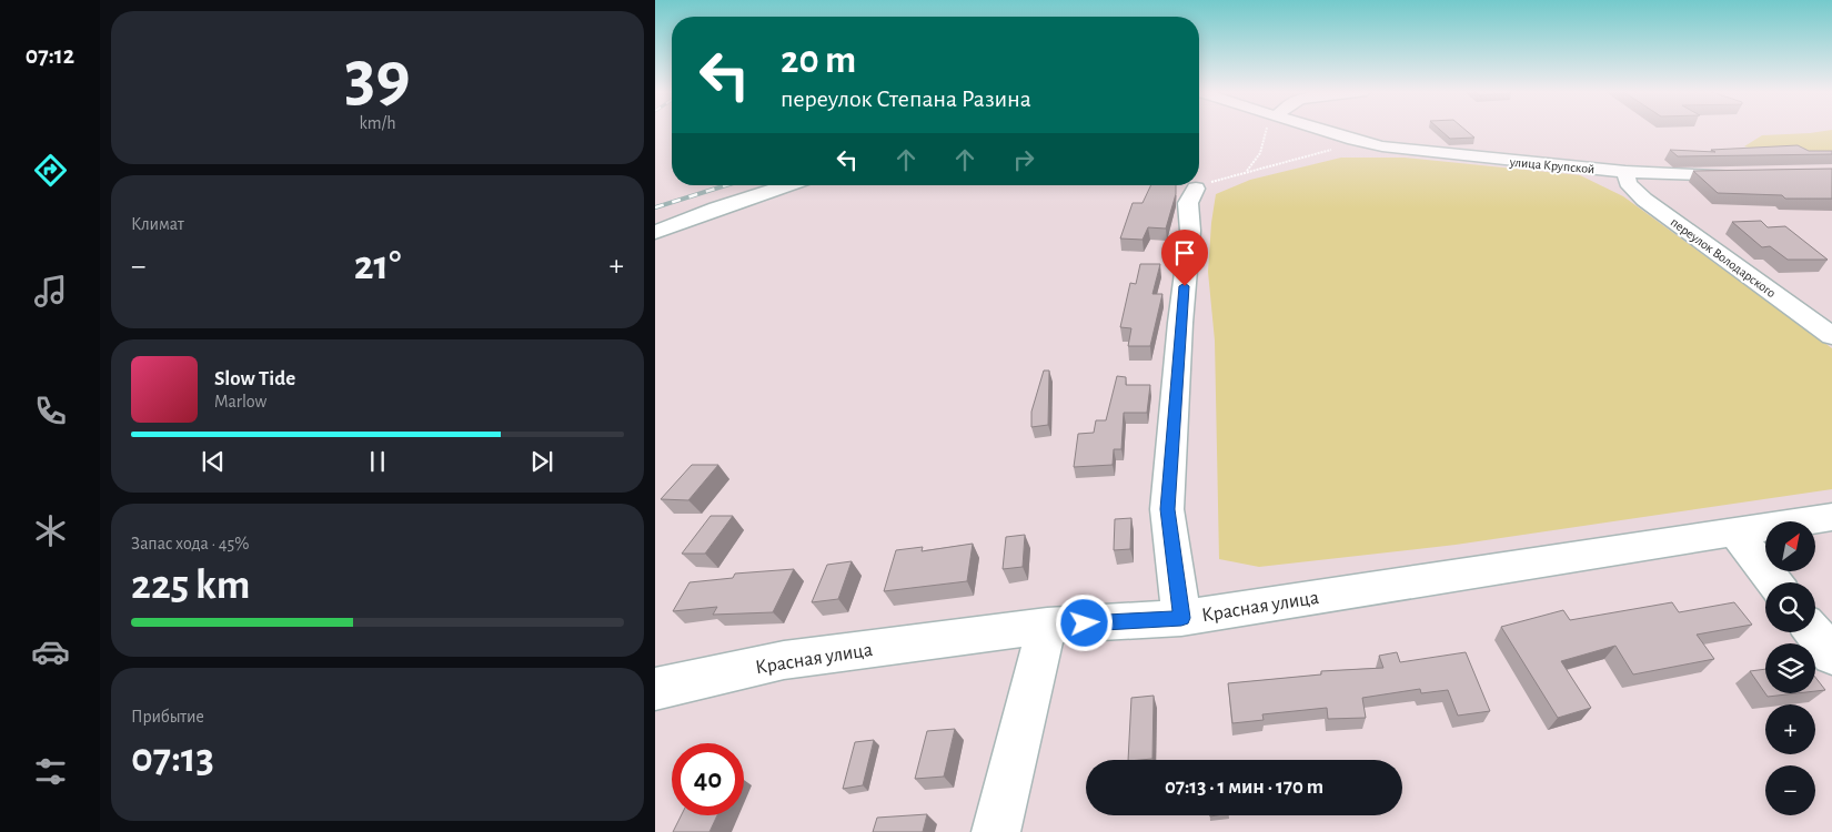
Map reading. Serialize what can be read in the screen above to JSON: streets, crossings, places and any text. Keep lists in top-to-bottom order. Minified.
{"streets":{"street":["улица Крупской","переулок Володарского","Красная улица"]},"crossings":[["улица Крупской","переулок Володарского"]],"north":"top right","page":{"tabs":"07:12","tile":[["39","km/h"],"Климат",["Запас хода · 45%","225 km"],["Прибытие","07:13"]],"turn":["20 m","переулок Степана Разина"],"heat":["−","21°","+"],"song":["Slow Tide","Marlow"],"map_buttons":["+","−"],"limit":"40","trip":"07:13 · 1 мин · 170 m"}}
